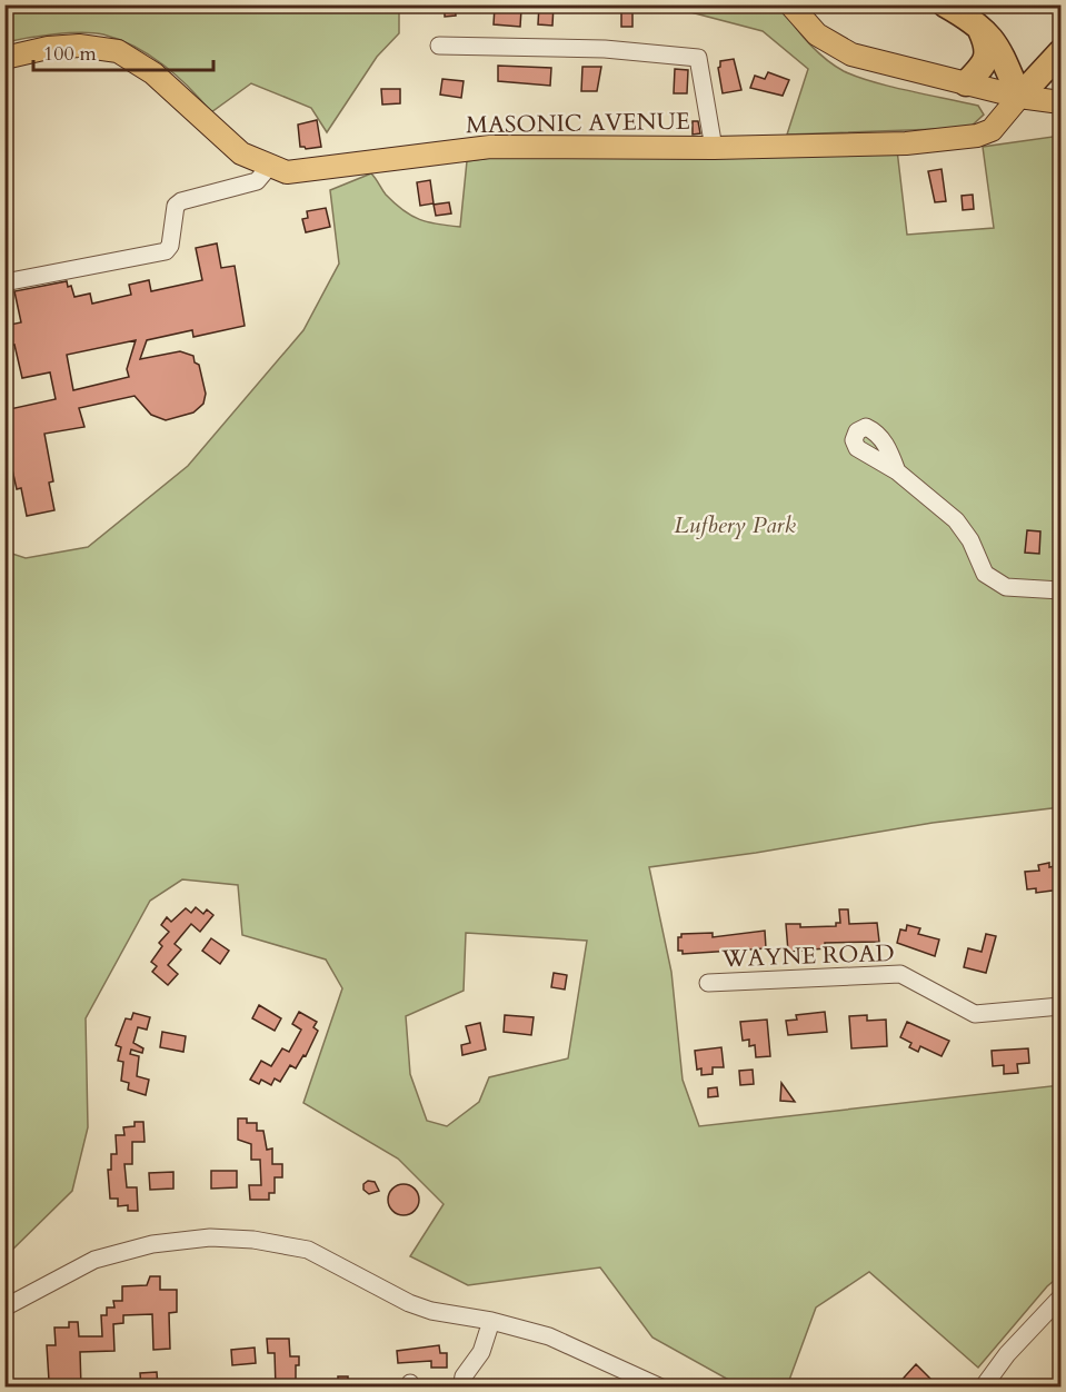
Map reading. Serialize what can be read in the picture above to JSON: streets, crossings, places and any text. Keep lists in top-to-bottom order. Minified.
{"streets":{"main road":["MASONIC AVENUE"],"street":["WAYNE ROAD"]},"parks":["Lufbery Park"],"scale_bar":"100 m"}
